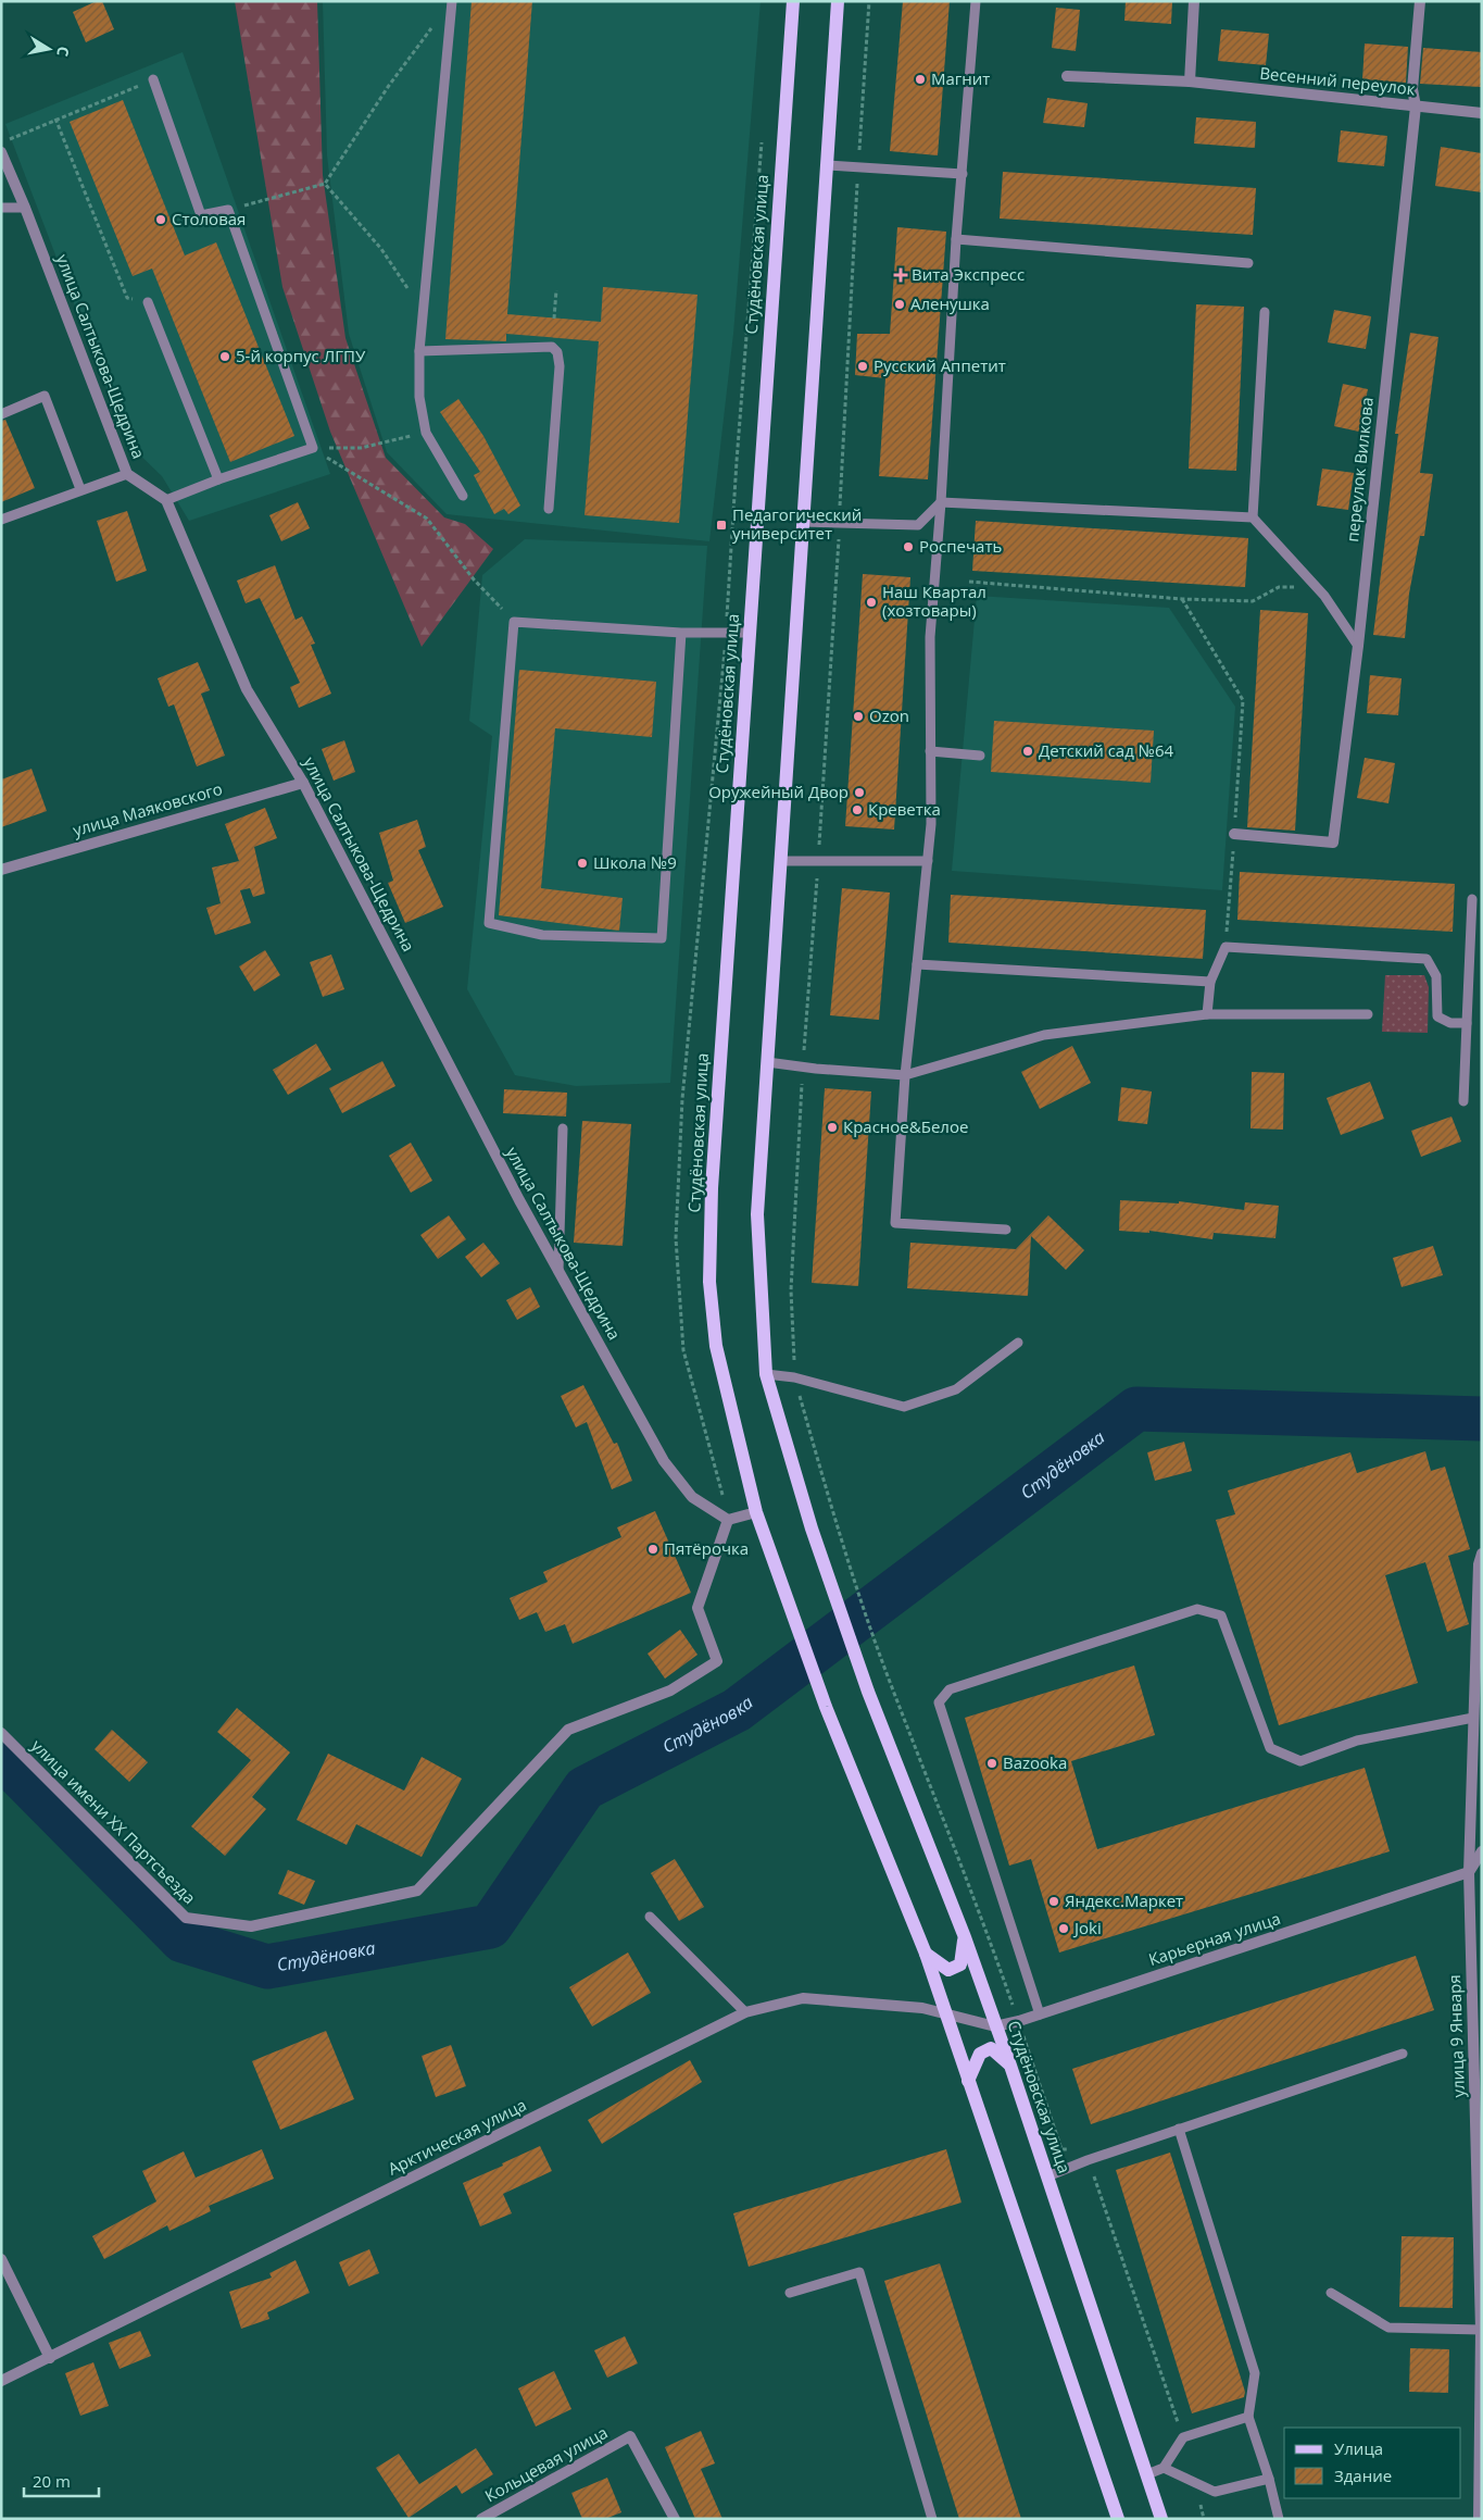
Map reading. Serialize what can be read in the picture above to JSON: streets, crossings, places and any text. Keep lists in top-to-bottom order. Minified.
{"streets":{"main road":["Студёновская улица"],"street":["Весенний переулок","улица Салтыкова-Щедрина","переулок Вилкова","улица Маяковского","улица имени ХХ Партсъезда","Карьерная улица","улица 9 Января","Арктическая улица","Кольцевая улица"]},"crossings":[["Весенний переулок","переулок Вилкова"],["Студёновская улица","Карьерная улица"],["улица Салтыкова-Щедрина","улица Маяковского"],["улица Салтыкова-Щедрина","улица имени ХХ Партсъезда"],["Карьерная улица","улица 9 Января"],["Карьерная улица","Арктическая улица"]],"water":["Студёновка"],"places":{"other":["Магнит","Столовая","Аленушка","5-й корпус ЛГПУ","Русский Аппетит","Роспечать","Наш Квартал (хозтовары)","Ozon","Детский сад №64","Оружейный Двор","Креветка","Школа №9","Красное&Белое","Пятёрочка","Bazooka","Яндекс.Маркет","Joki"],"health":["Вита Экспресс"],"transit":["Педагогический университет"]},"legend":["Улица","Здание"],"scale_bar":"20 m","north":"right"}
